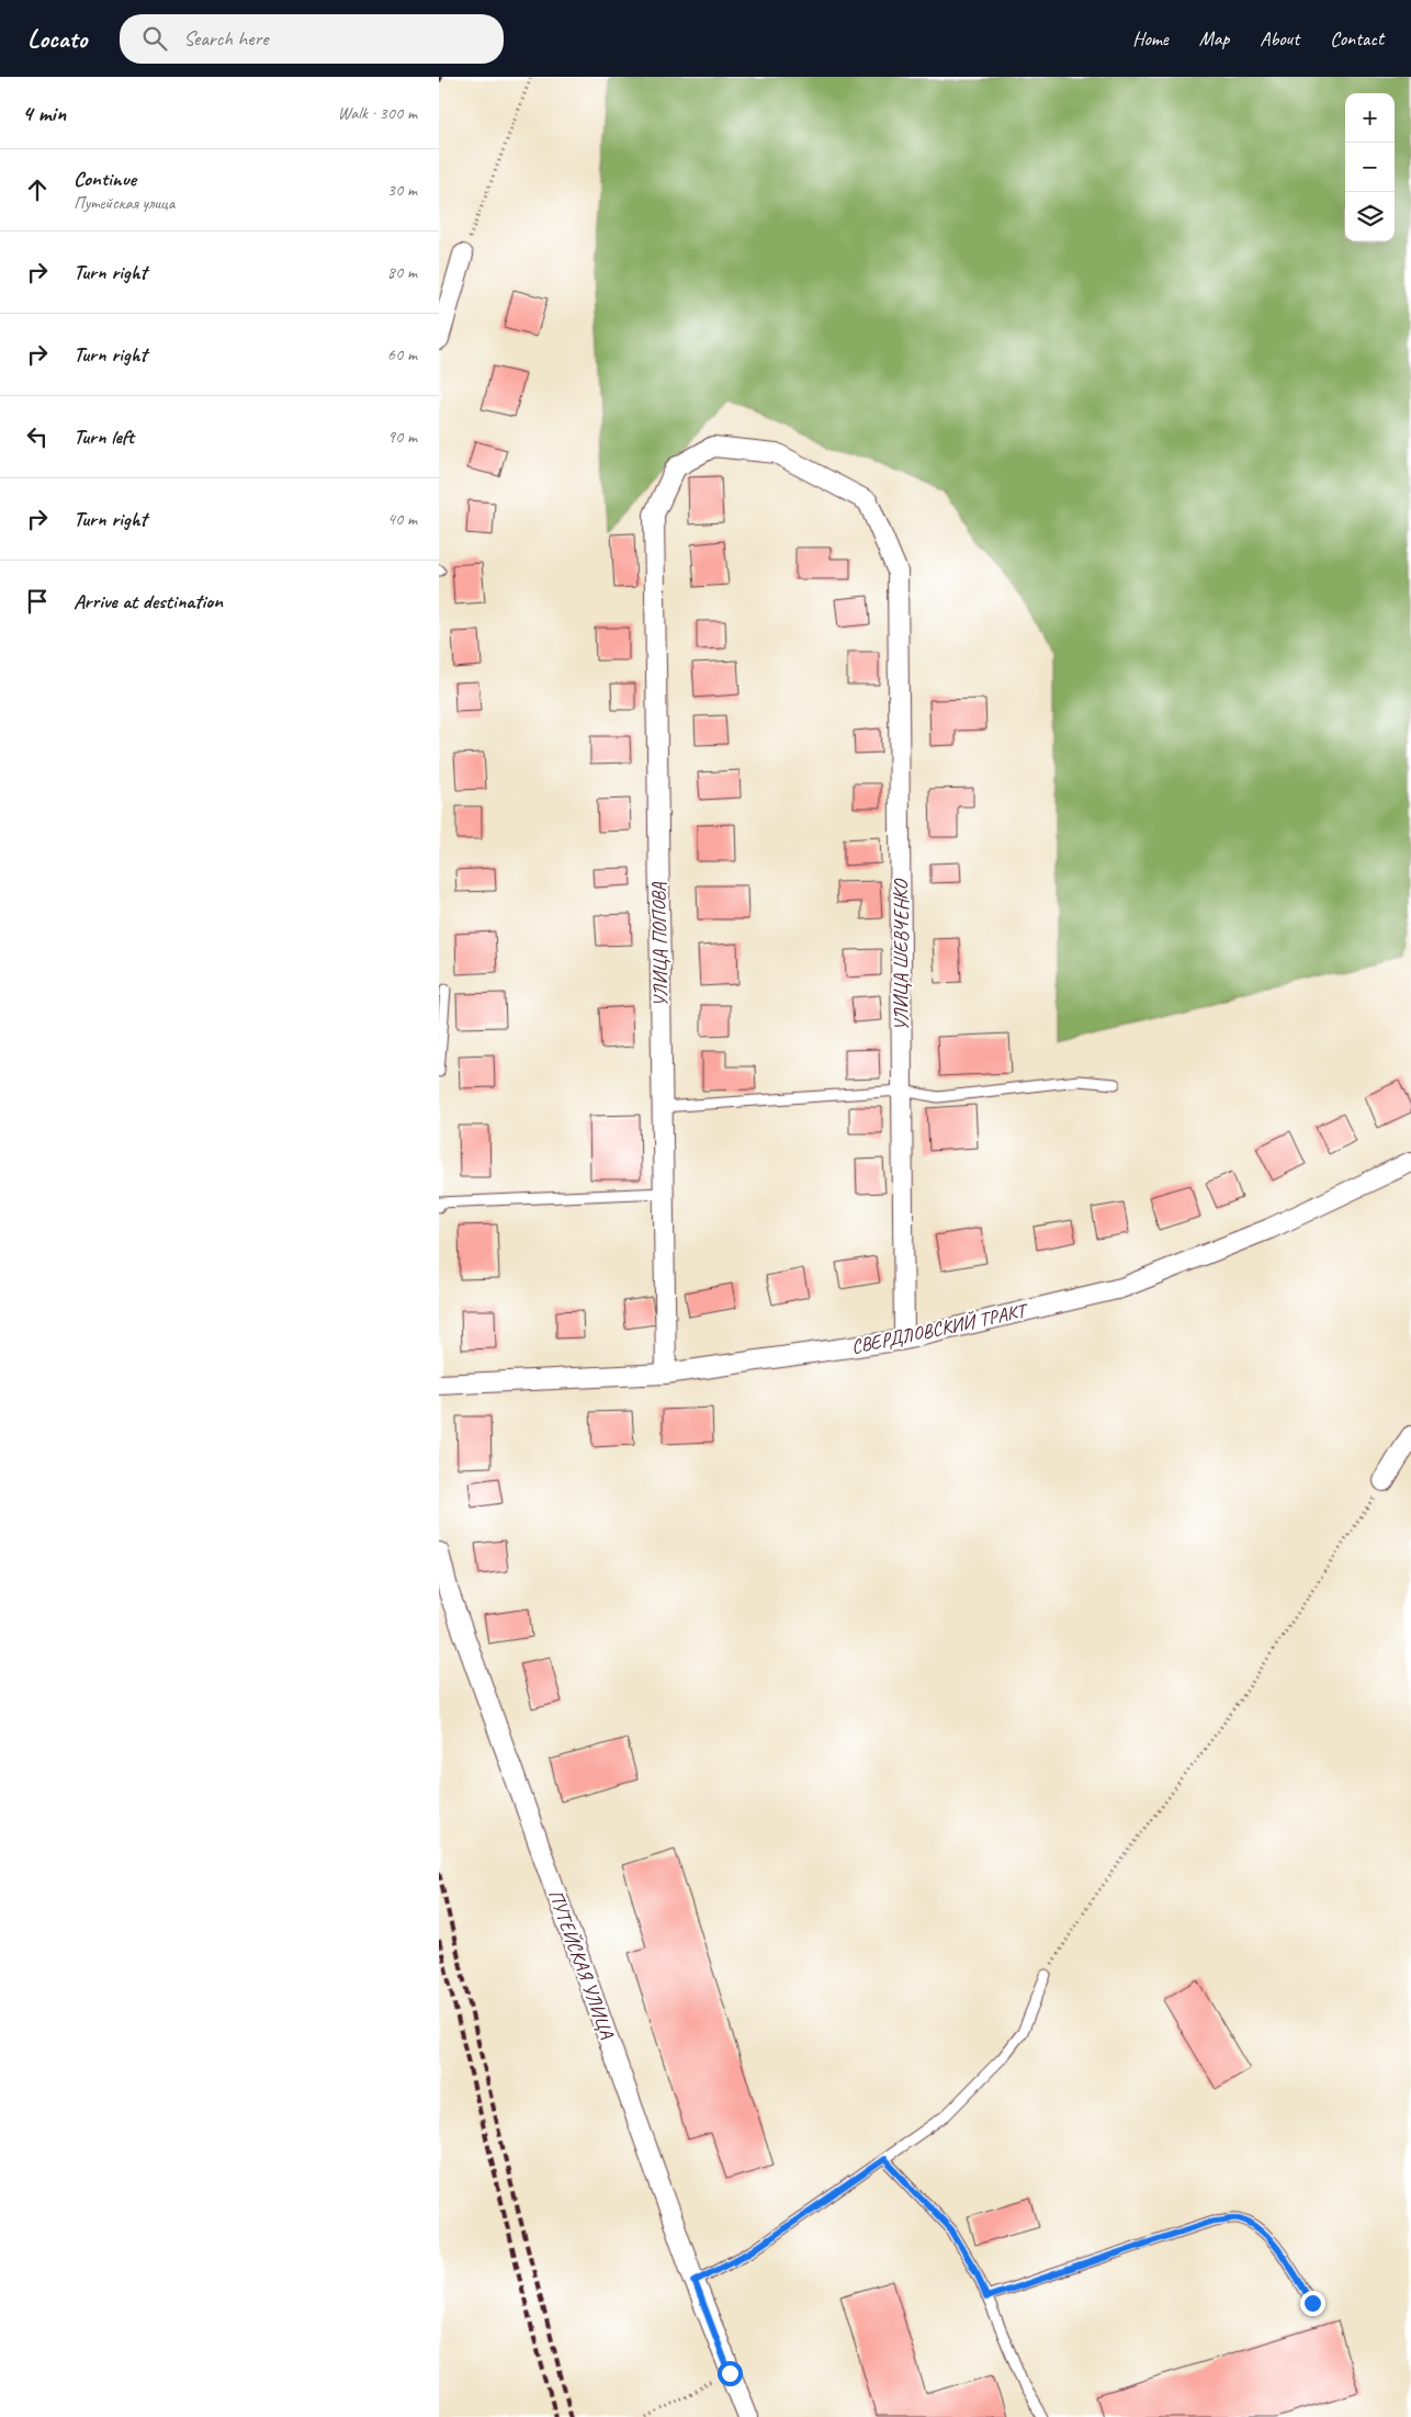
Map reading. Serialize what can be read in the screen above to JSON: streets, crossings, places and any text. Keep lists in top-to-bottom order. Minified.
{"streets":{"street":["УЛИЦА ПОПОВА","УЛИЦА ШЕВЧЕНКО","СВЕРДЛОВСКИЙ ТРАКТ","ПУТЕЙСКАЯ УЛИЦА"]},"crossings":[["УЛИЦА ПОПОВА","УЛИЦА ШЕВЧЕНКО"],["УЛИЦА ПОПОВА","СВЕРДЛОВСКИЙ ТРАКТ"],["УЛИЦА ШЕВЧЕНКО","СВЕРДЛОВСКИЙ ТРАКТ"]],"page":{"header":"Locato","search":"Search here","nav":["Home","Map","About","Contact"],"heading":["4 min","Walk · 300 m"],"map_buttons":["+","−"],"list":[["Continue","Путейская улица","30 m"],["Turn right","80 m"],["Turn right","60 m"],["Turn left","90 m"],["Turn right","40 m"],"Arrive at destination"]}}
